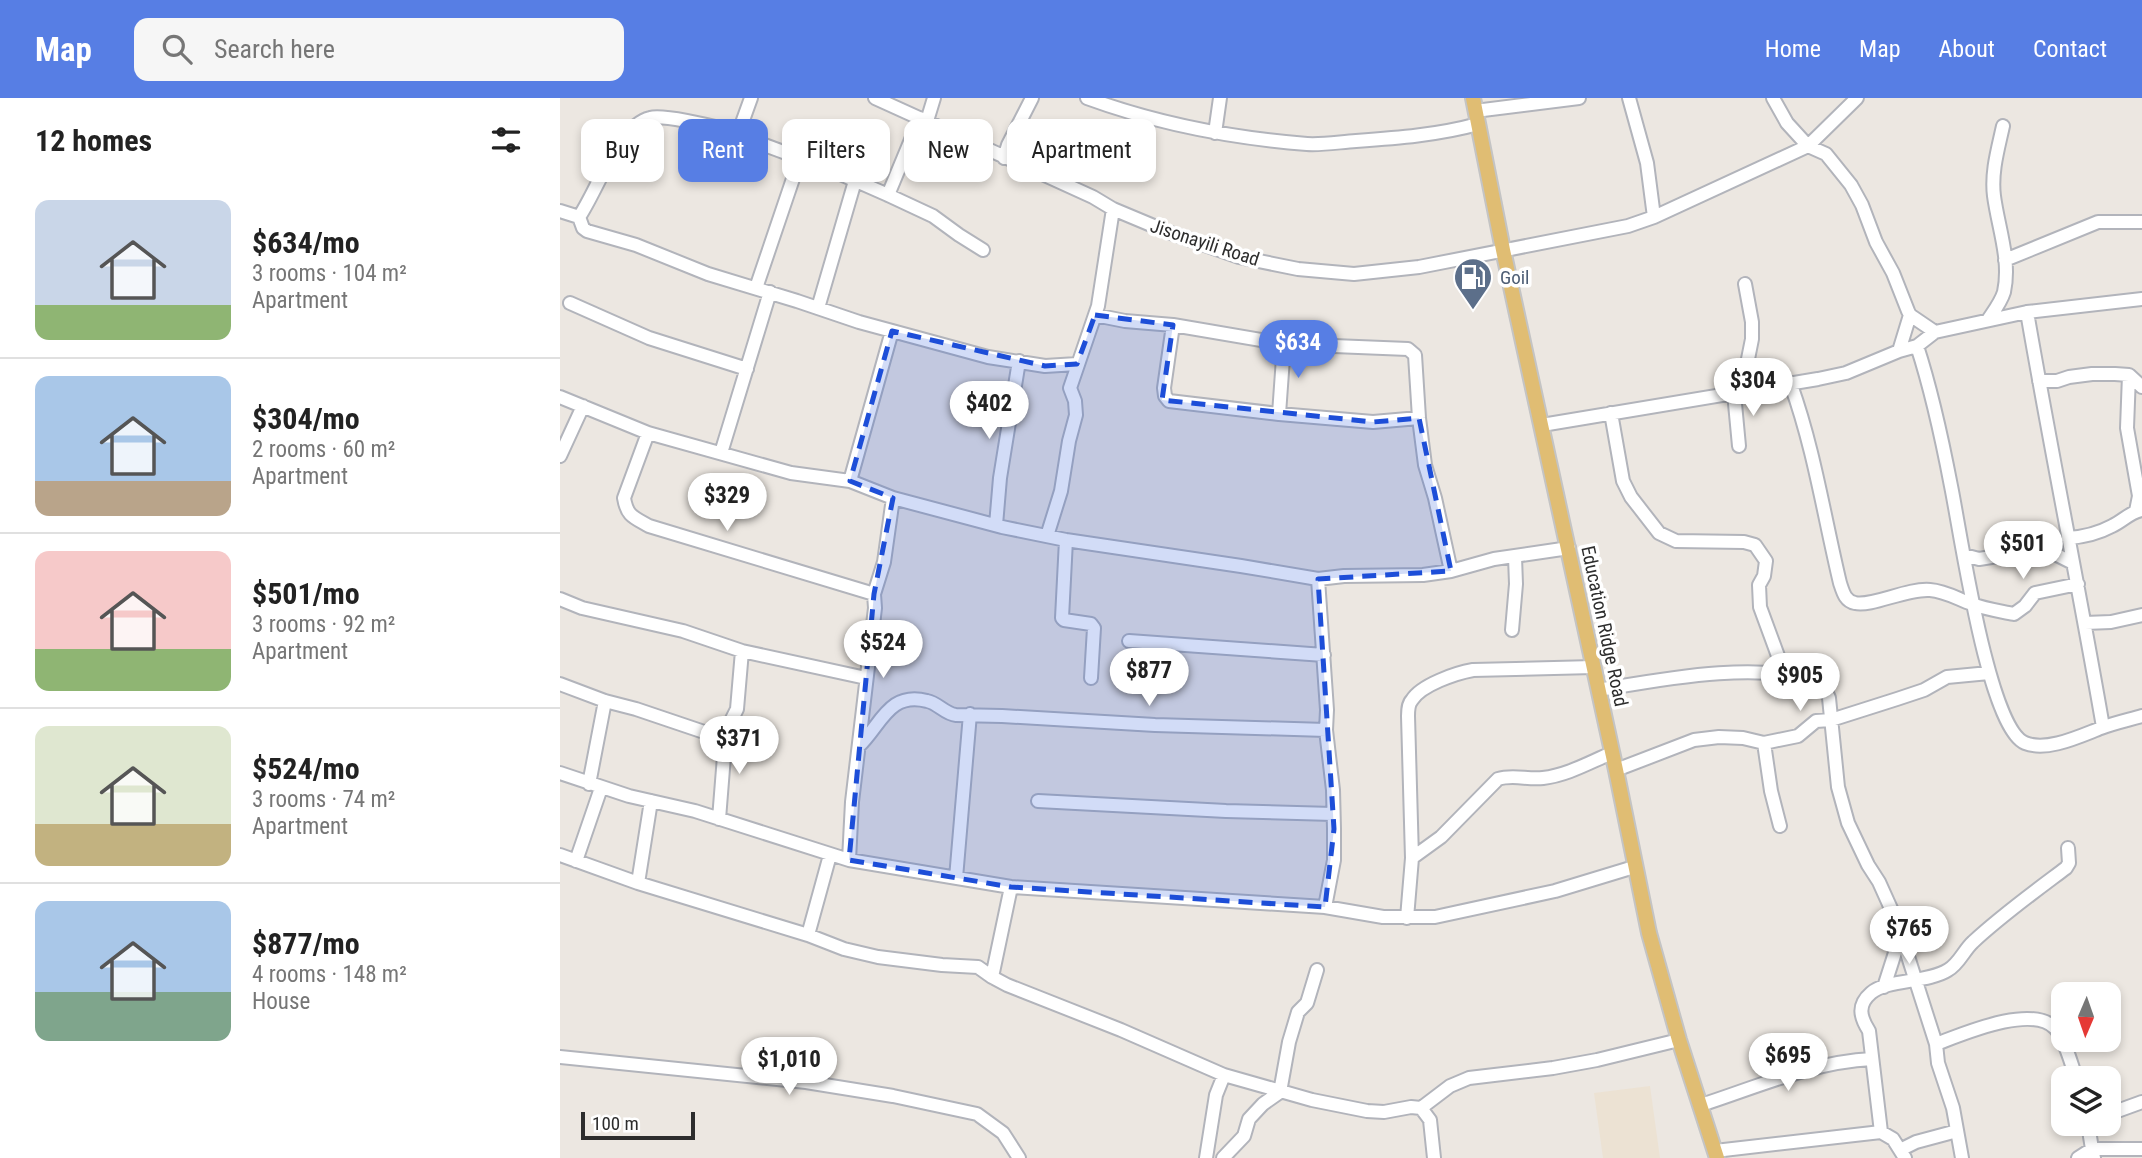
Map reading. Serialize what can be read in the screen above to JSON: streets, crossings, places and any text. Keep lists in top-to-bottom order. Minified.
{"streets":{"main road":["Education Ridge Road"],"street":["Jisonayili Road"]},"crossings":[["Jisonayili Road","Education Ridge Road"]],"places":{"fuel station":["Goil"]},"scale_bar":"100 m","north":"bottom","page":{"header":"Map","search":"Search here","nav":["Home","Map","About","Contact"],"heading":"12 homes","chip":["Buy","Rent","Filters","New","Apartment"],"list":[{"name":"$634/mo","note":"3 rooms · 104 m² · Apartment"},{"name":"$304/mo","note":"2 rooms · 60 m² · Apartment"},{"name":"$501/mo","note":"3 rooms · 92 m² · Apartment"},{"name":"$524/mo","note":"3 rooms · 74 m² · Apartment"},{"name":"$877/mo","note":"4 rooms · 148 m² · House"}],"price":["$634","$304","$402","$329","$501","$524","$877","$905","$371","$765","$695","$1,010"],"scale":"100 m"}}
